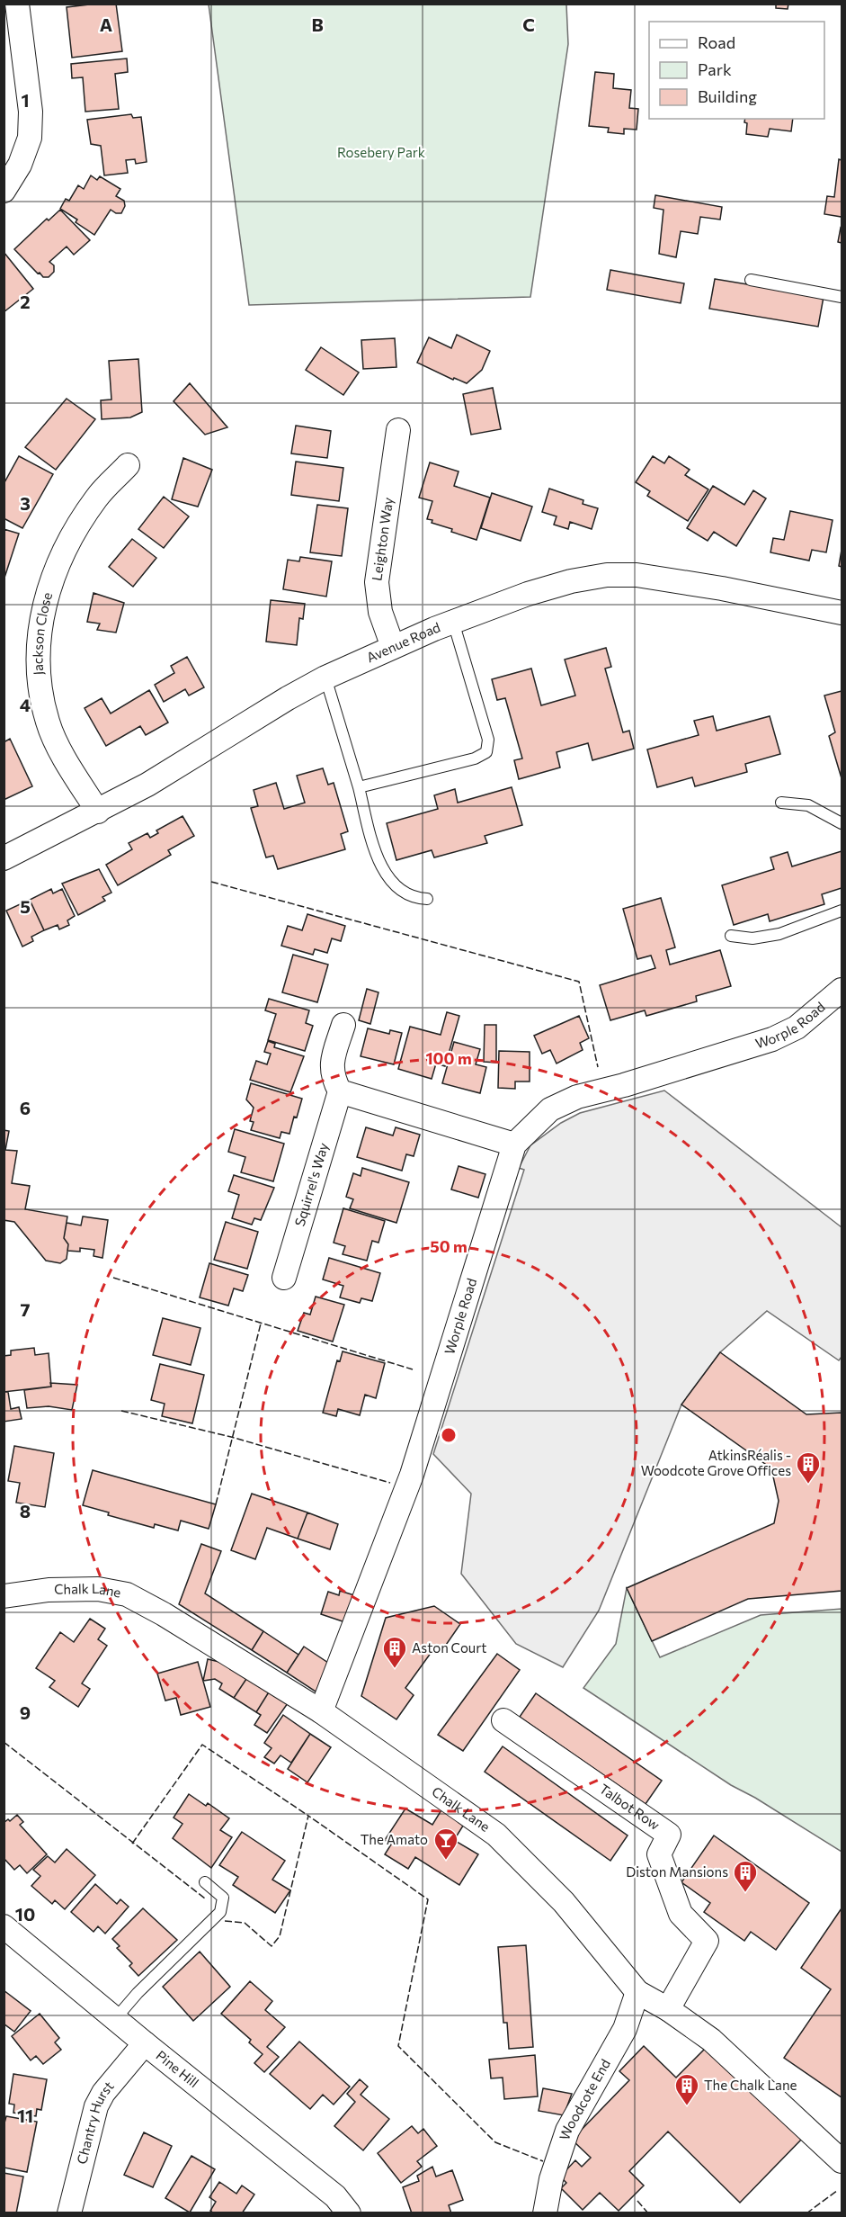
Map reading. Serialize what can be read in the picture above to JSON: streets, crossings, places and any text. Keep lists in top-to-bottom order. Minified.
{"streets":{"street":["Leighton Way","Jackson Close","Avenue Road","Worple Road","Squirrel's Way","Chalk Lane","Talbot Row","Pine Hill","Woodcote End","Chantry Hurst"]},"crossings":[["Leighton Way","Avenue Road"],["Jackson Close","Avenue Road"],["Worple Road","Chalk Lane"],["Chalk Lane","Talbot Row"],["Chalk Lane","Woodcote End"],["Pine Hill","Chantry Hurst"]],"parks":["Rosebery Park"],"places":{"building":["AtkinsRéalis - Woodcote Grove Offices","Aston Court","Diston Mansions","The Chalk Lane"],"bar":["The Amato"]},"legend":["Road","Park","Building"],"grid":{"columns":["A","B","C"],"rows":["1","2","3","4","5","6","7","8","9","10","11"]},"rings":["100 m","50 m"]}
